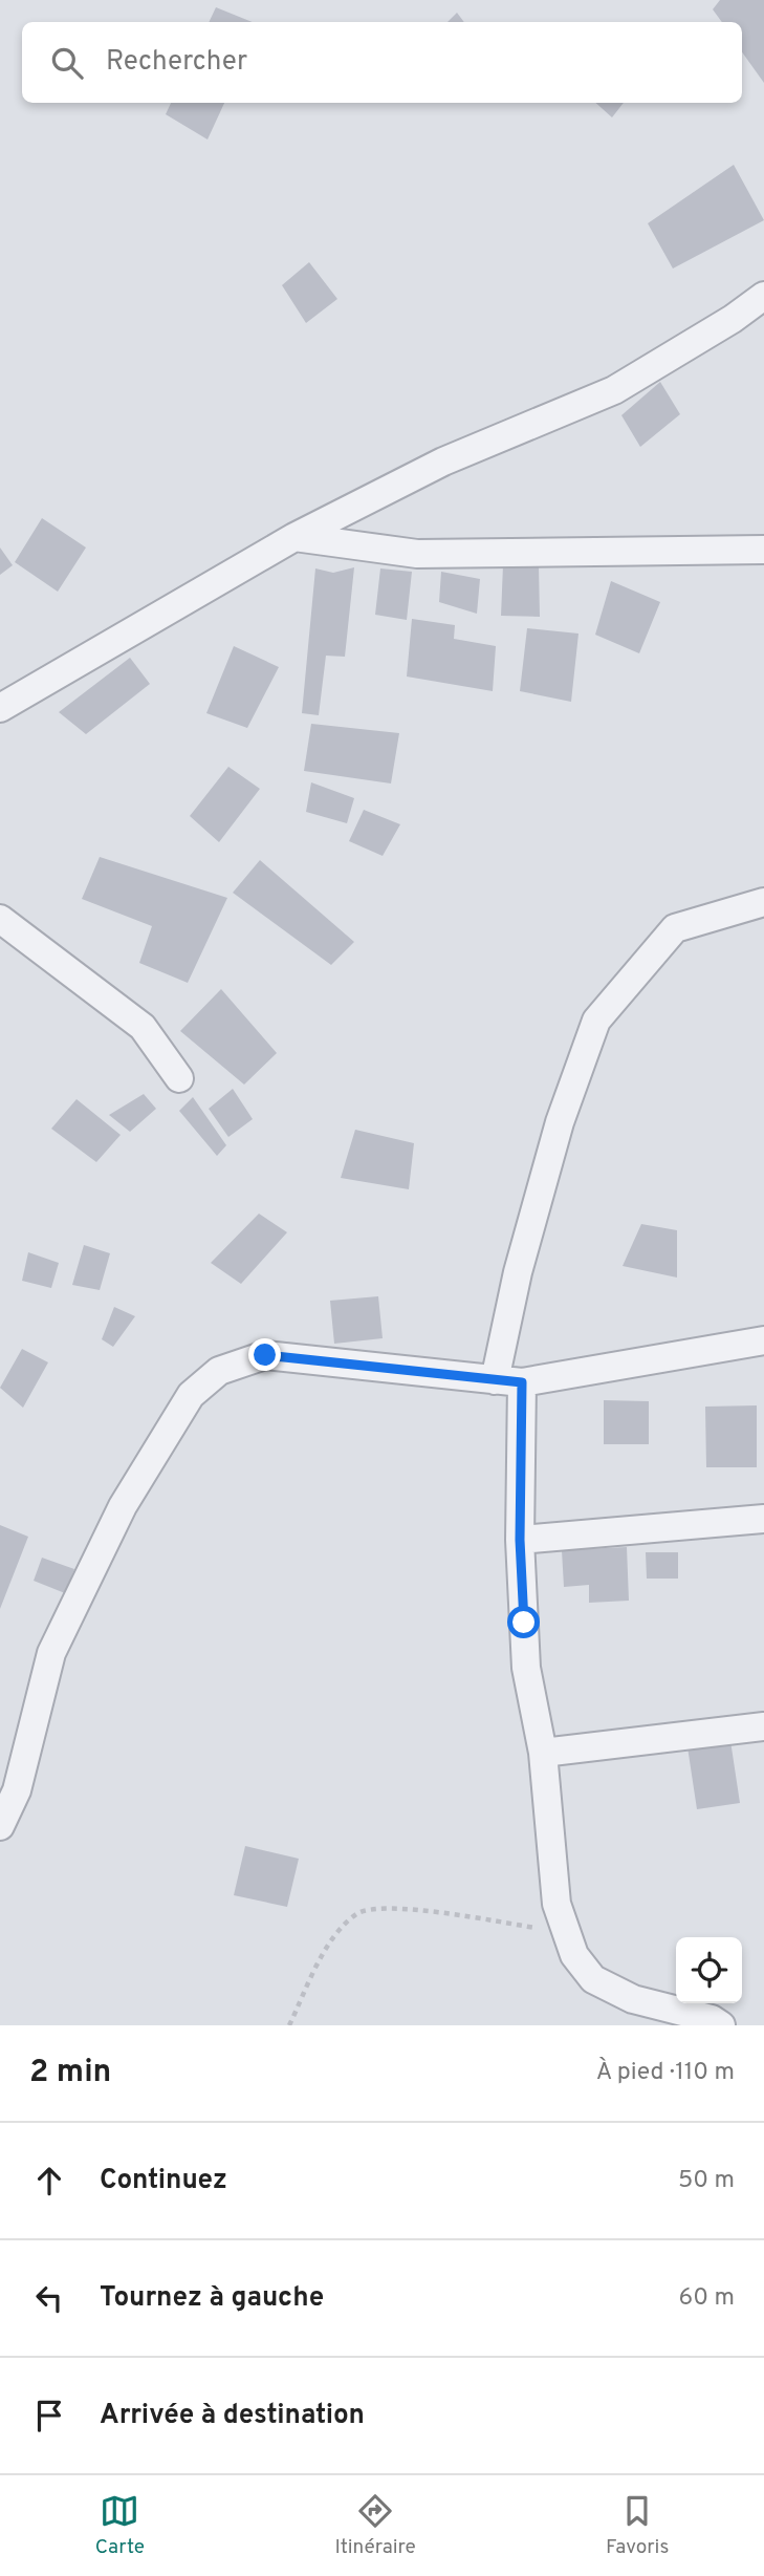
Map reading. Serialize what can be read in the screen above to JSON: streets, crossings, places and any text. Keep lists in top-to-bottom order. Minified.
{"page":{"search":"Rechercher","heading":["2 min","À pied · 110 m"],"list":[["Continuez","50 m"],["Tournez à gauche","60 m"],"Arrivée à destination"],"nav":["Carte","Itinéraire","Favoris"]}}
